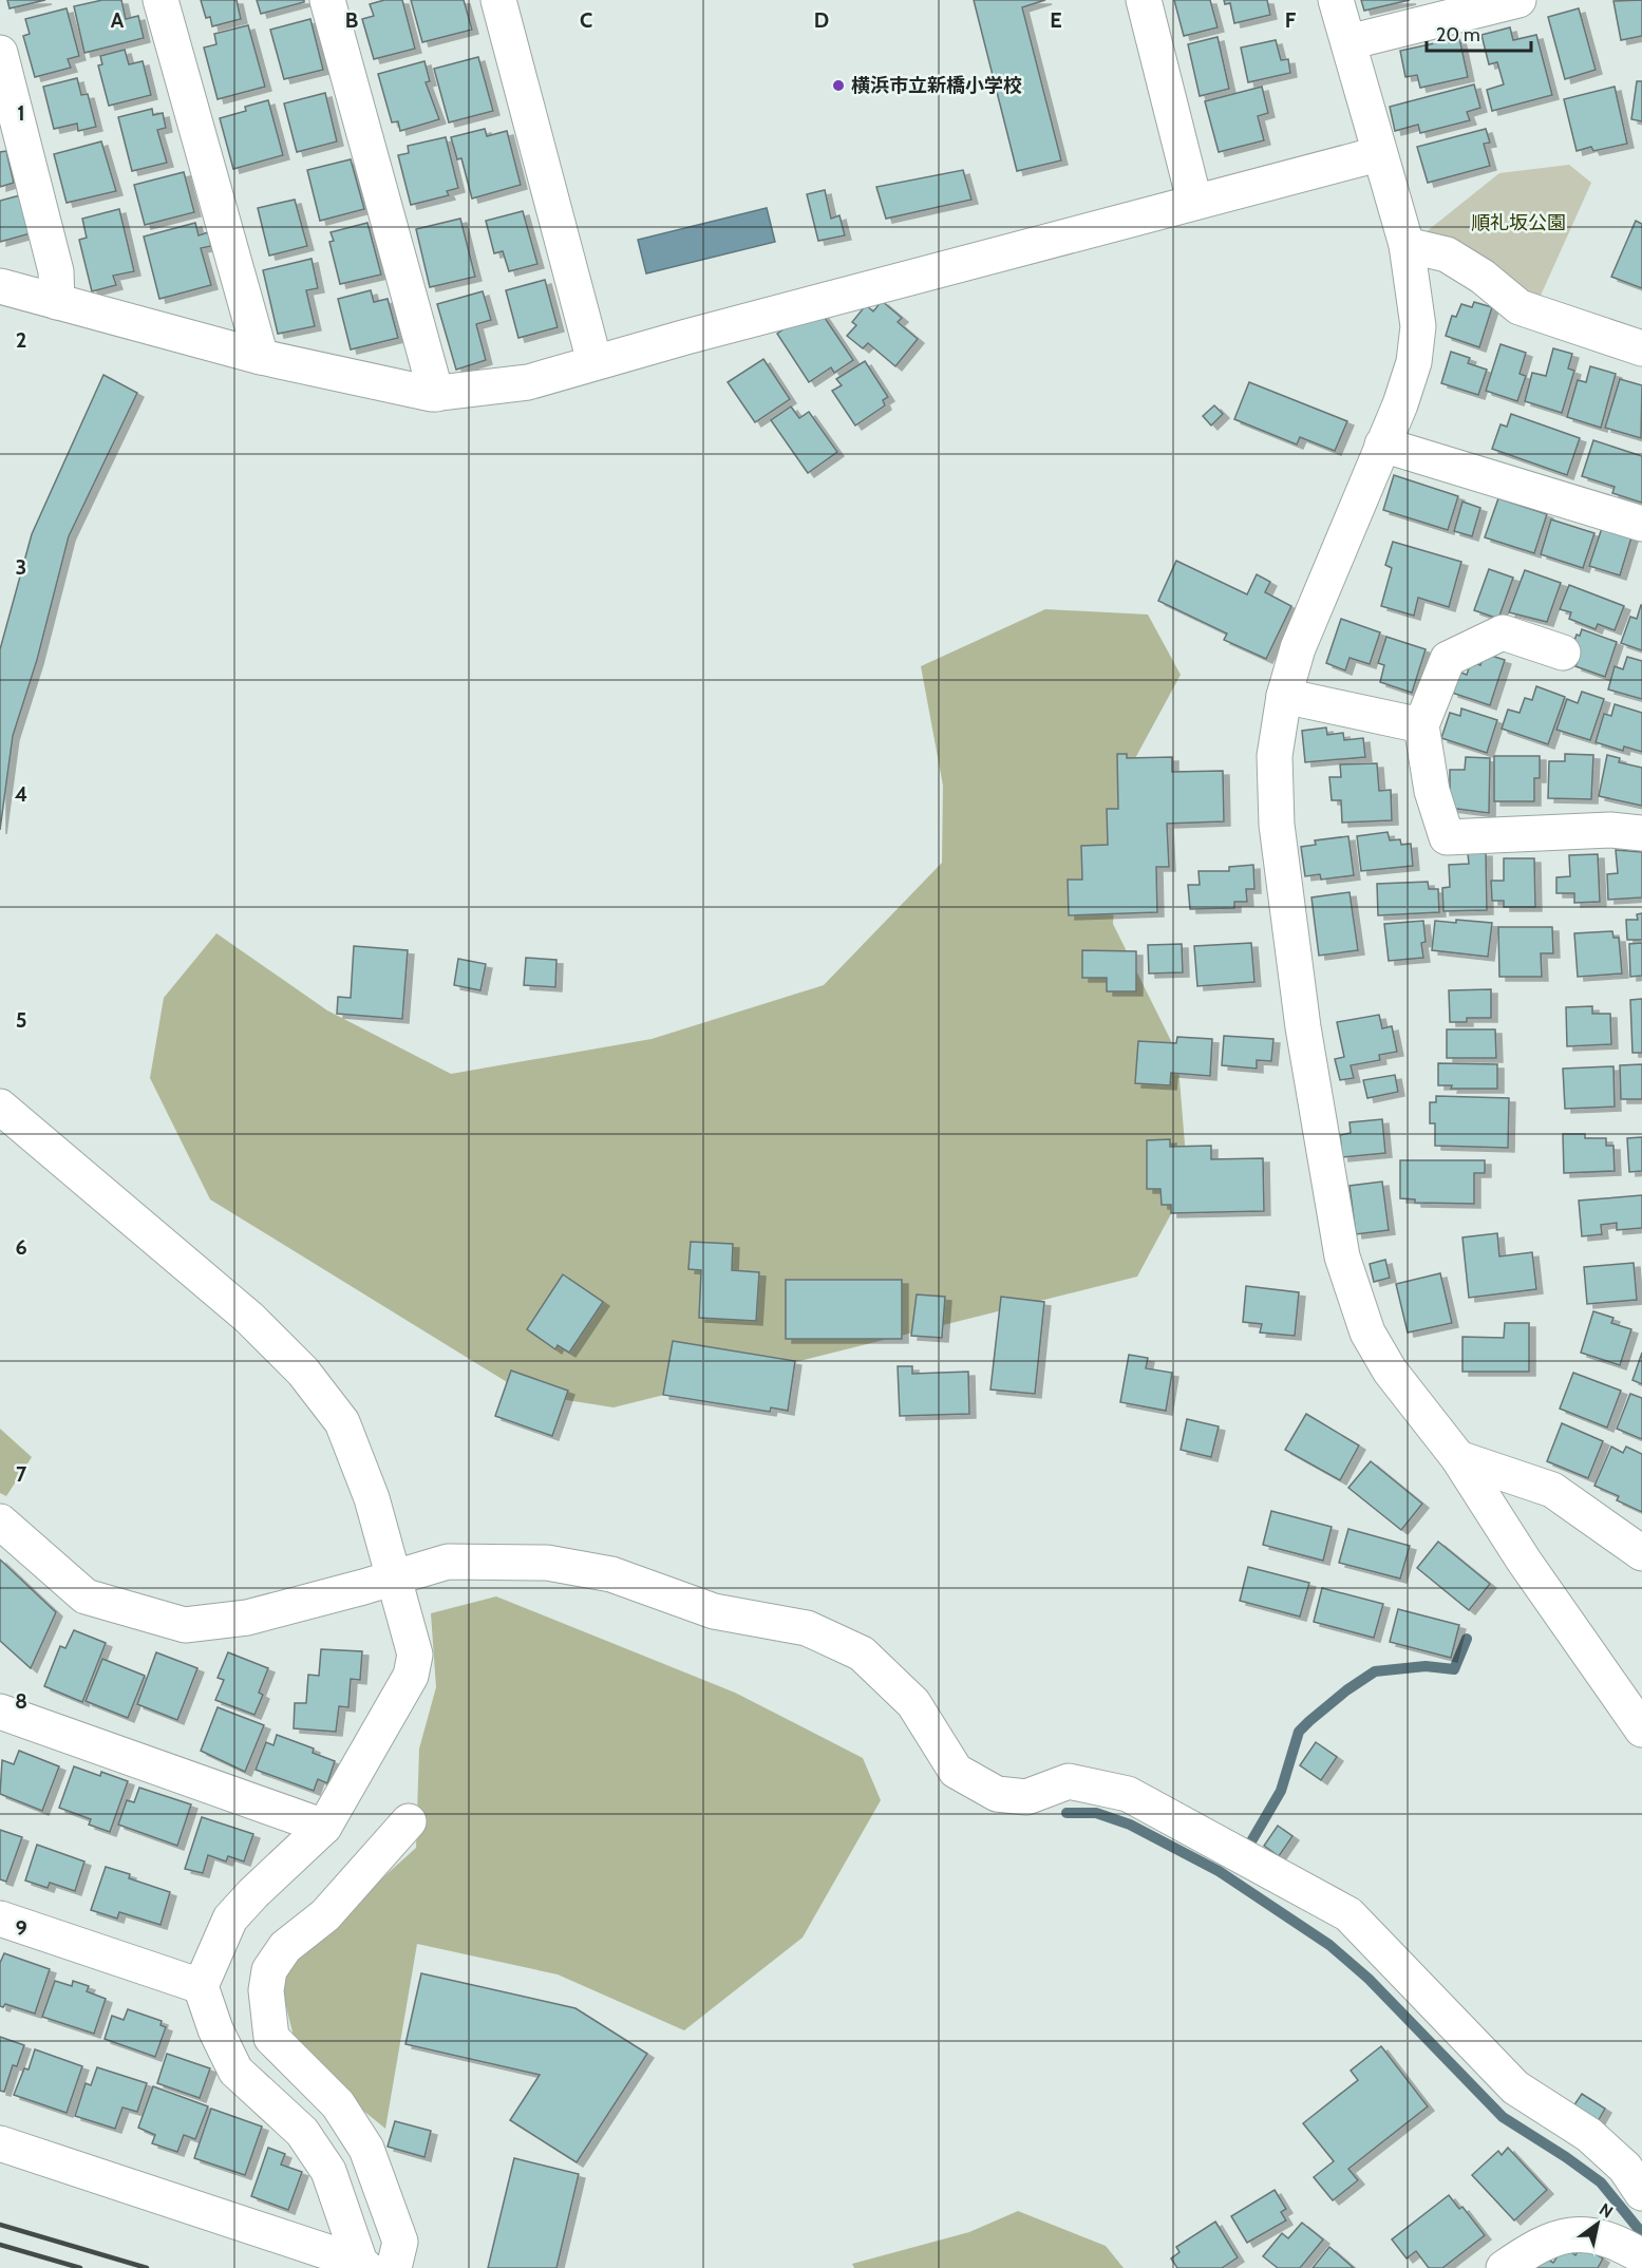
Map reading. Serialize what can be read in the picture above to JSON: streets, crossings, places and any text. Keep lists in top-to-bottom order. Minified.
{"parks":["順礼坂公園"],"places":["横浜市立新橋小学校"],"scale_bar":"20 m","north":"top right","grid":{"columns":["A","B","C","D","E","F"],"rows":["1","2","3","4","5","6","7","8","9"]}}
